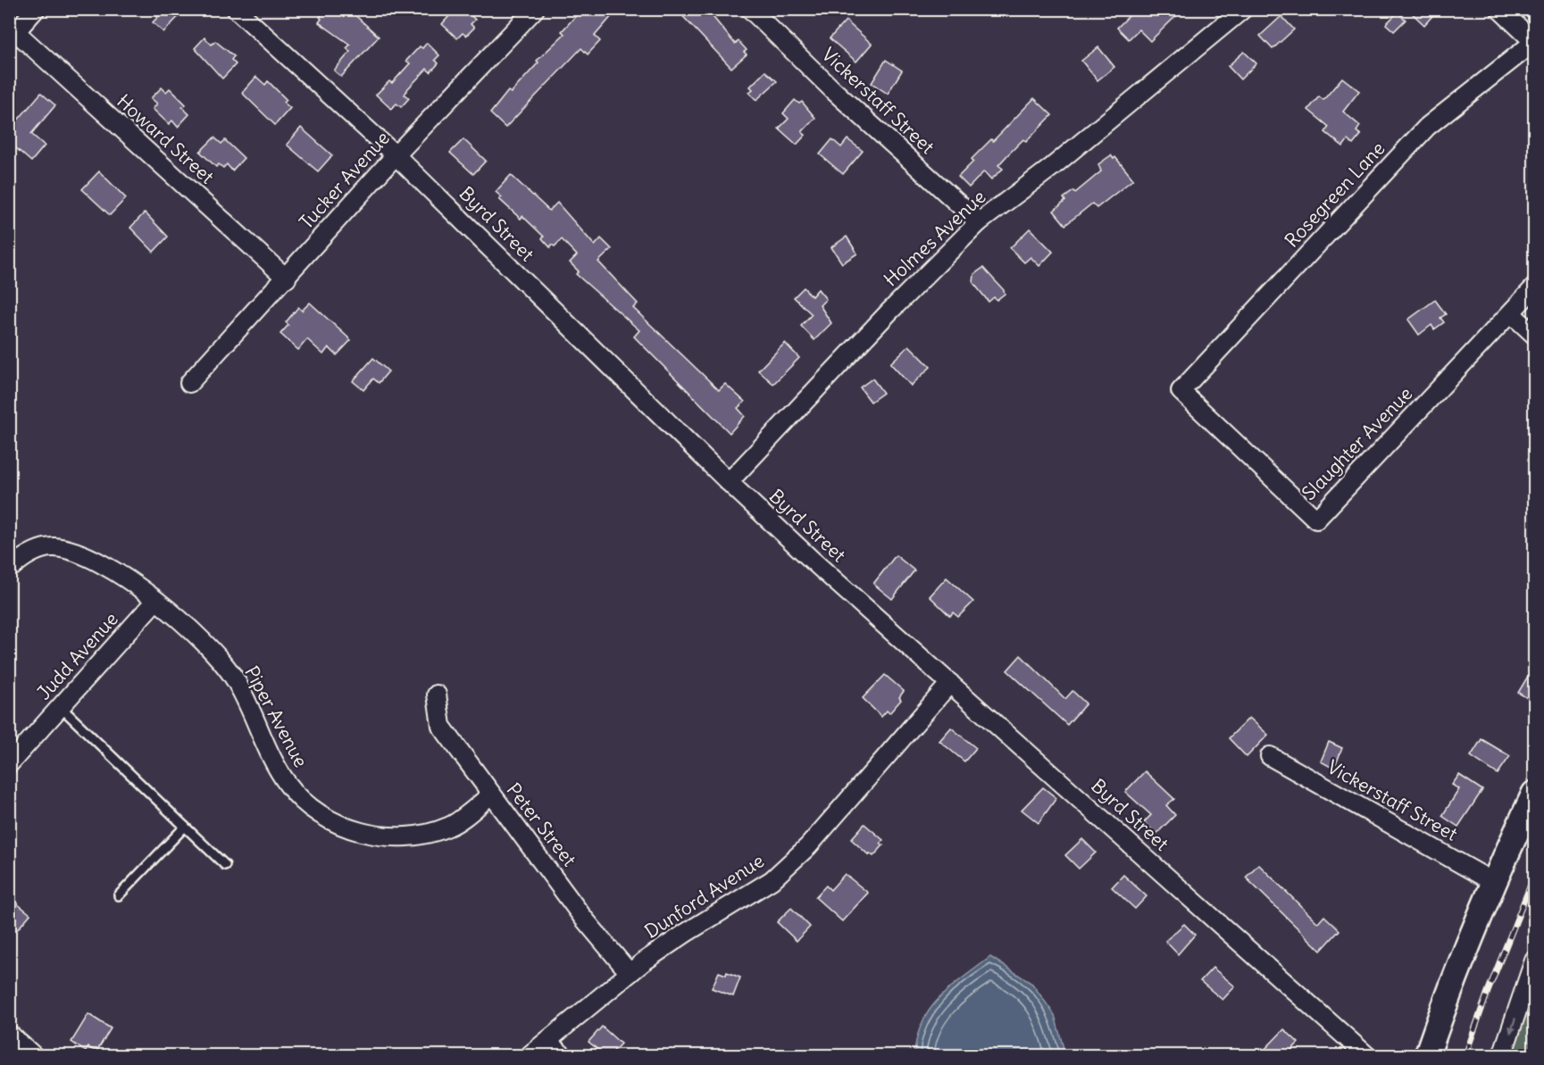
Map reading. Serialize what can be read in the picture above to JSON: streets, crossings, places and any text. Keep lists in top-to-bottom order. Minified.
{"streets":{"street":["Vickerstaff Street","Howard Street","Tucker Avenue","Rosegreen Lane","Byrd Street","Holmes Avenue","Slaughter Avenue","Judd Avenue","Piper Avenue","Peter Street","Dunford Avenue"]},"crossings":[["Vickerstaff Street","Holmes Avenue"],["Howard Street","Tucker Avenue"],["Tucker Avenue","Byrd Street"],["Rosegreen Lane","Slaughter Avenue"],["Byrd Street","Holmes Avenue"],["Byrd Street","Dunford Avenue"],["Judd Avenue","Piper Avenue"],["Piper Avenue","Peter Street"],["Peter Street","Dunford Avenue"]]}
